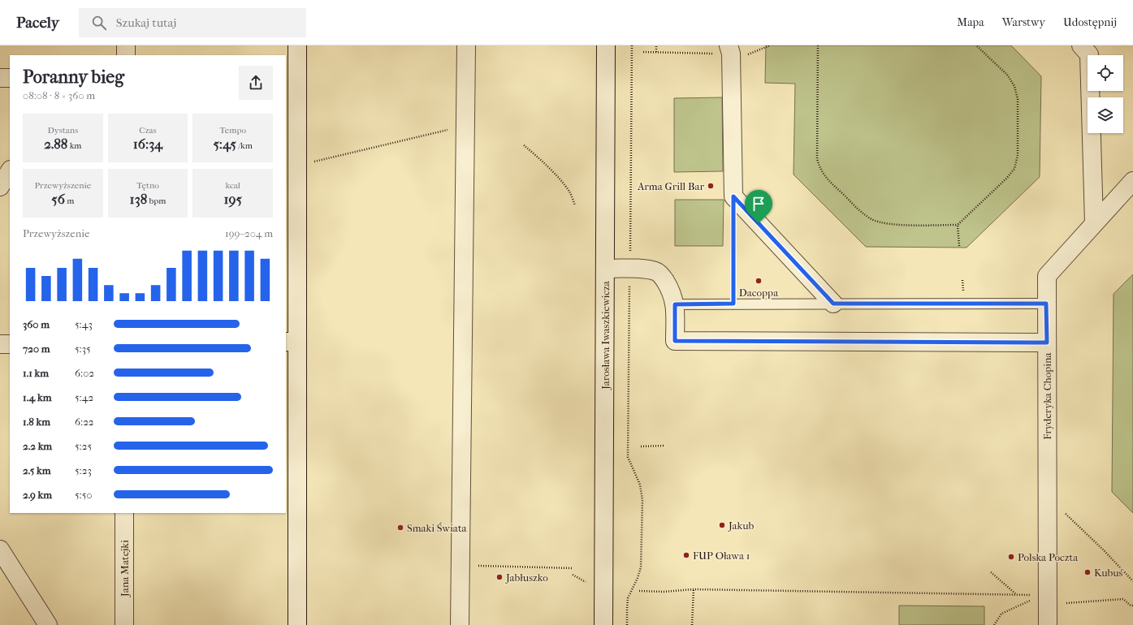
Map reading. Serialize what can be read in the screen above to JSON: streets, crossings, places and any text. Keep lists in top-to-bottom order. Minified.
{"streets":{"street":["Jarosława Iwaszkiewicza","Fryderyka Chopina","Jana Matejki"]},"places":["Arma Grill Bar","Dacoppa","Jakub","Smaki Świata","FUP Oława 1","Polska Poczta","Kubuś","Jabłuszko"],"page":{"header":"Pacely","search":"Szukaj tutaj","nav":["Mapa","Warstwy","Udostępnij"],"heading":["Poranny bieg","08:08 · 8 × 360 m"],"stats":[["Dystans","2.88 km"],["Czas","16:34"],["Tempo","5:45 /km"],["Przewyższenie","56 m"],["Tętno","138 bpm"],["kcal","195"]],"chart":["Przewyższenie","199–204 m"],"list":[{"name":"360 m","note":"5:43"},{"name":"720 m","note":"5:35"},{"name":"1.1 km","note":"6:02"},{"name":"1.4 km","note":"5:42"},{"name":"1.8 km","note":"6:22"},{"name":"2.2 km","note":"5:25"},{"name":"2.5 km","note":"5:23"},{"name":"2.9 km","note":"5:50"}]}}
